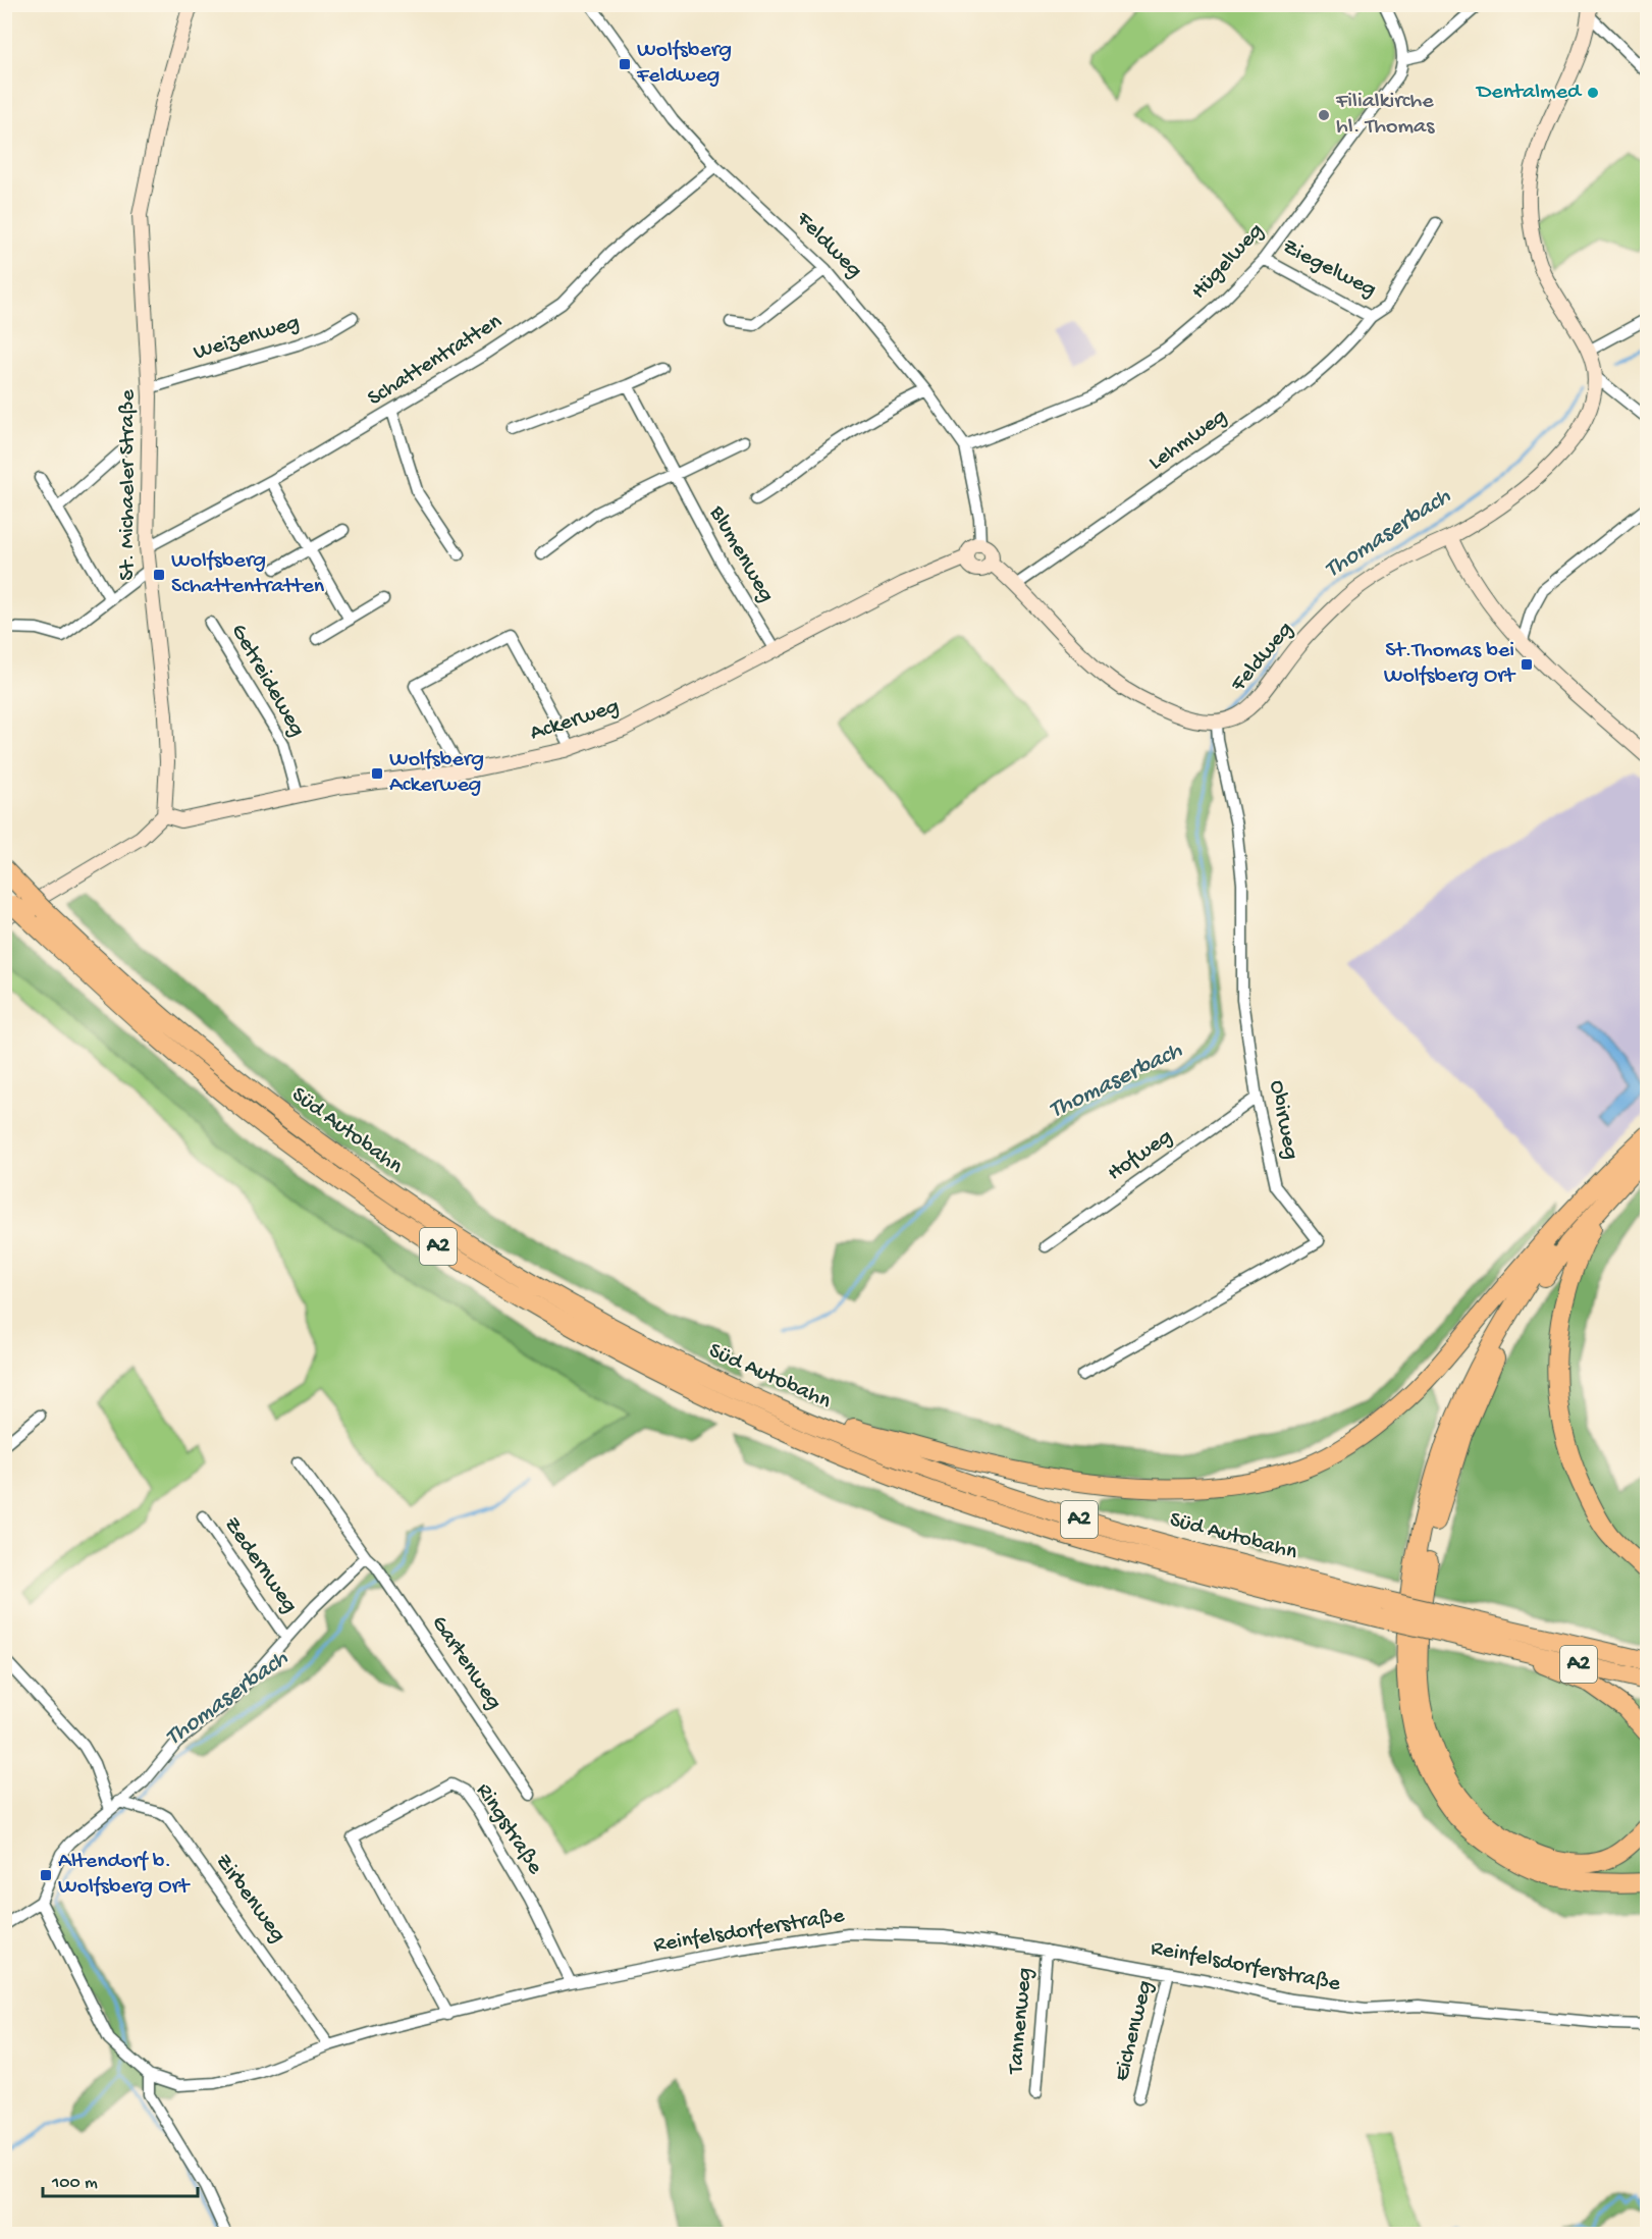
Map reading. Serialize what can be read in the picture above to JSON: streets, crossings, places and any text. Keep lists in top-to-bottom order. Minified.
{"streets":{"highway":["Süd Autobahn","A2"],"main road":["Feldweg","St. Michaeler Straße","Ackerweg"],"street":["Hügelweg","Ziegelweg","Weizenweg","Schattentratten","Lehmweg","Blumenweg","Getreideweg","Obirweg","Hofweg","Zedernweg","Gartenweg","Ringstraße","Zirbenweg","Reinfelsdorferstraße","Tannenweg","Eichenweg"]},"crossings":[["Feldweg","Hügelweg"],["Feldweg","Schattentratten"],["Feldweg","Ackerweg"],["Feldweg","Obirweg"],["Hügelweg","Ziegelweg"],["Ziegelweg","Lehmweg"],["Weizenweg","St. Michaeler Straße"],["Schattentratten","St. Michaeler Straße"],["St. Michaeler Straße","Ackerweg"],["Blumenweg","Ackerweg"],["Getreideweg","Ackerweg"],["Obirweg","Hofweg"],["Ringstraße","Reinfelsdorferstraße"],["Zirbenweg","Reinfelsdorferstraße"],["Reinfelsdorferstraße","Tannenweg"],["Reinfelsdorferstraße","Eichenweg"]],"water":["Thomaserbach"],"places":{"transit":["Wolfsberg Feldweg","Wolfsberg Schattentratten","St.Thomas bei Wolfsberg Ort","Wolfsberg Ackerweg","Altendorf b. Wolfsberg Ort"],"other":["Dentalmed","Filialkirche hl. Thomas"]},"scale_bar":"100 m"}
